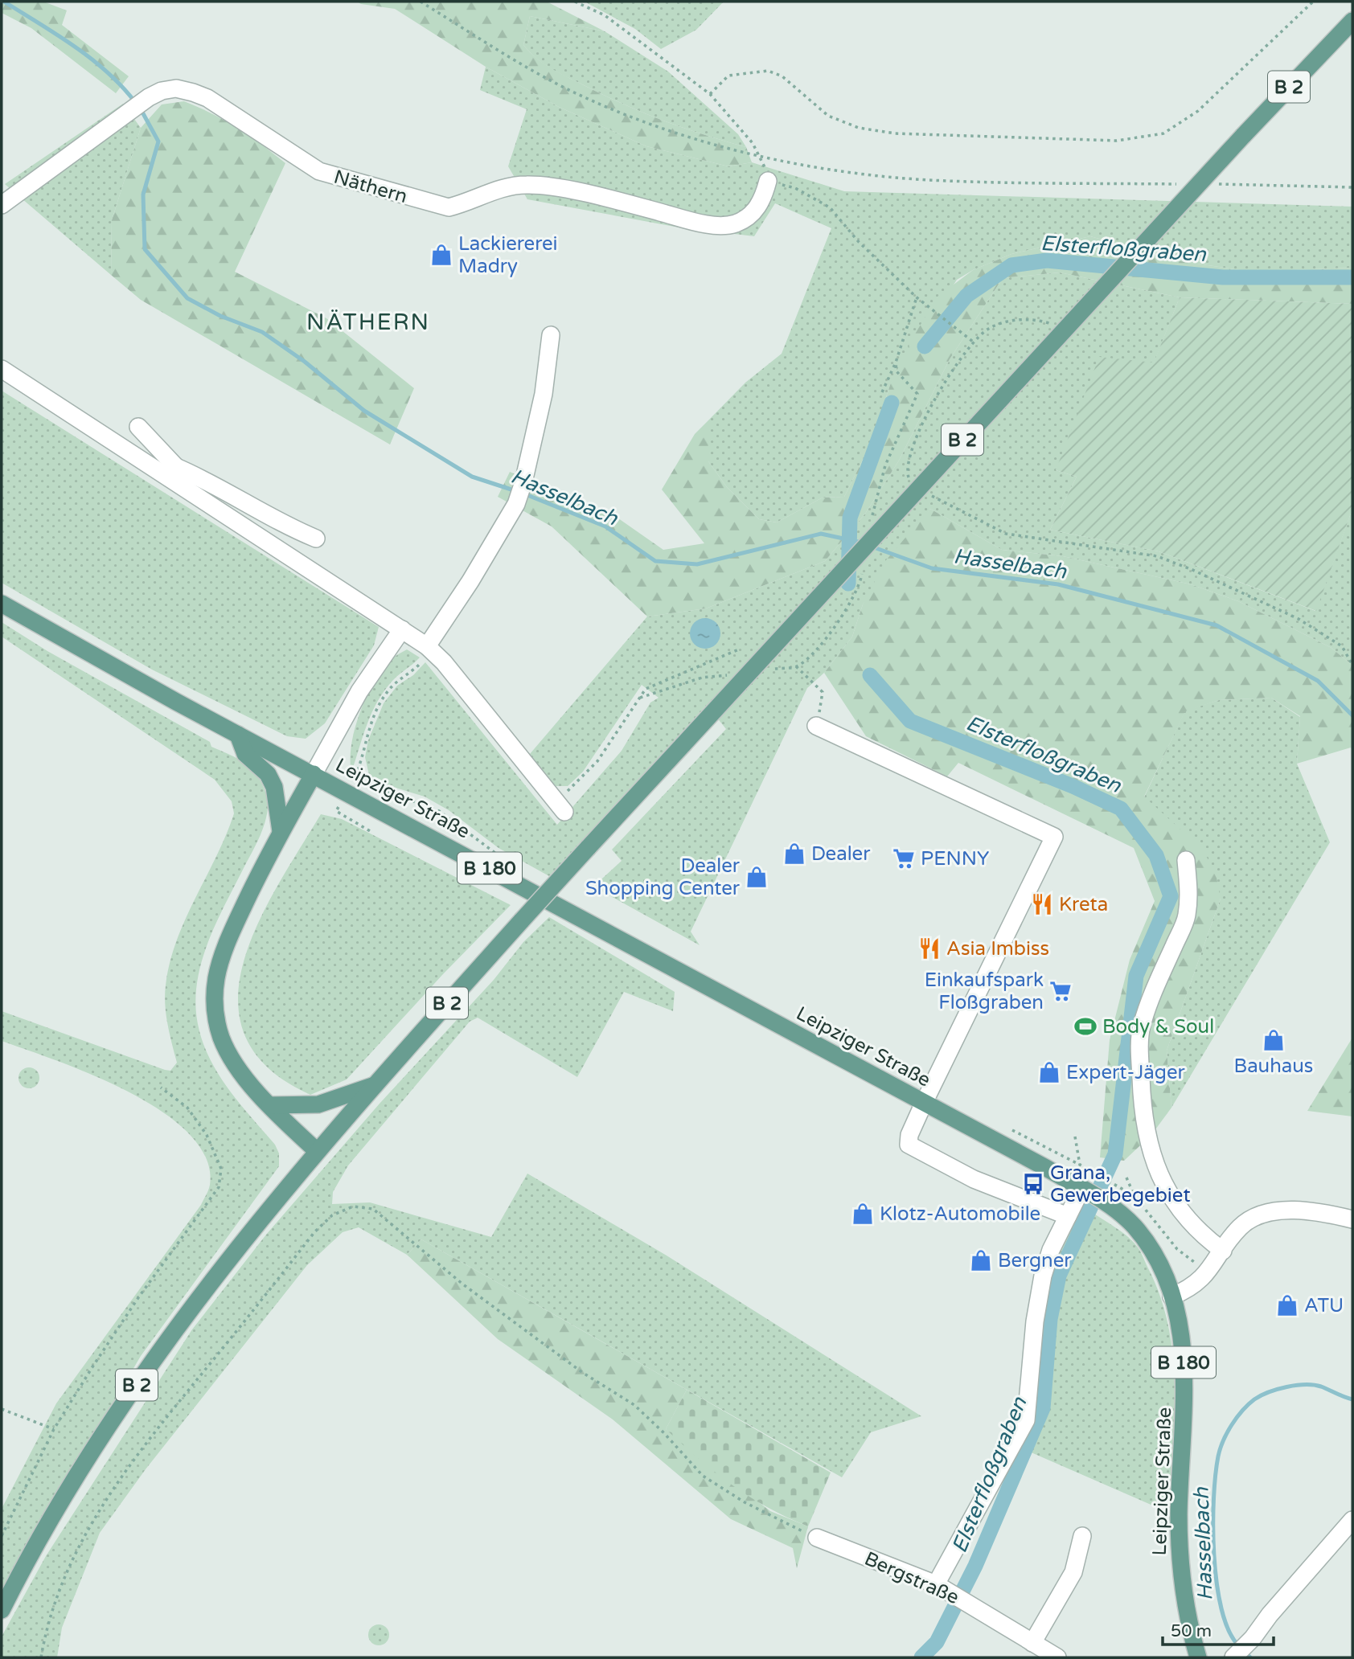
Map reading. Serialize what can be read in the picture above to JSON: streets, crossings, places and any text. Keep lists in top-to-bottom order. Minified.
{"streets":{"main road":["B 2","Leipziger Straße","B 180"],"street":["Näthern","Bergstraße"]},"districts":["NÄTHERN"],"water":["Elsterfloßgraben","Hasselbach"],"places":{"shop":["Lackiererei Madry","Dealer","Dealer Shopping Center","Bauhaus","Expert-Jäger","Klotz-Automobile","Bergner","ATU"],"supermarket":["PENNY","Einkaufspark Floßgraben"],"restaurant":["Kreta","Asia Imbiss"],"sports":["Body & Soul"],"bus stop":["Grana, Gewerbegebiet"]},"scale_bar":"50 m"}
